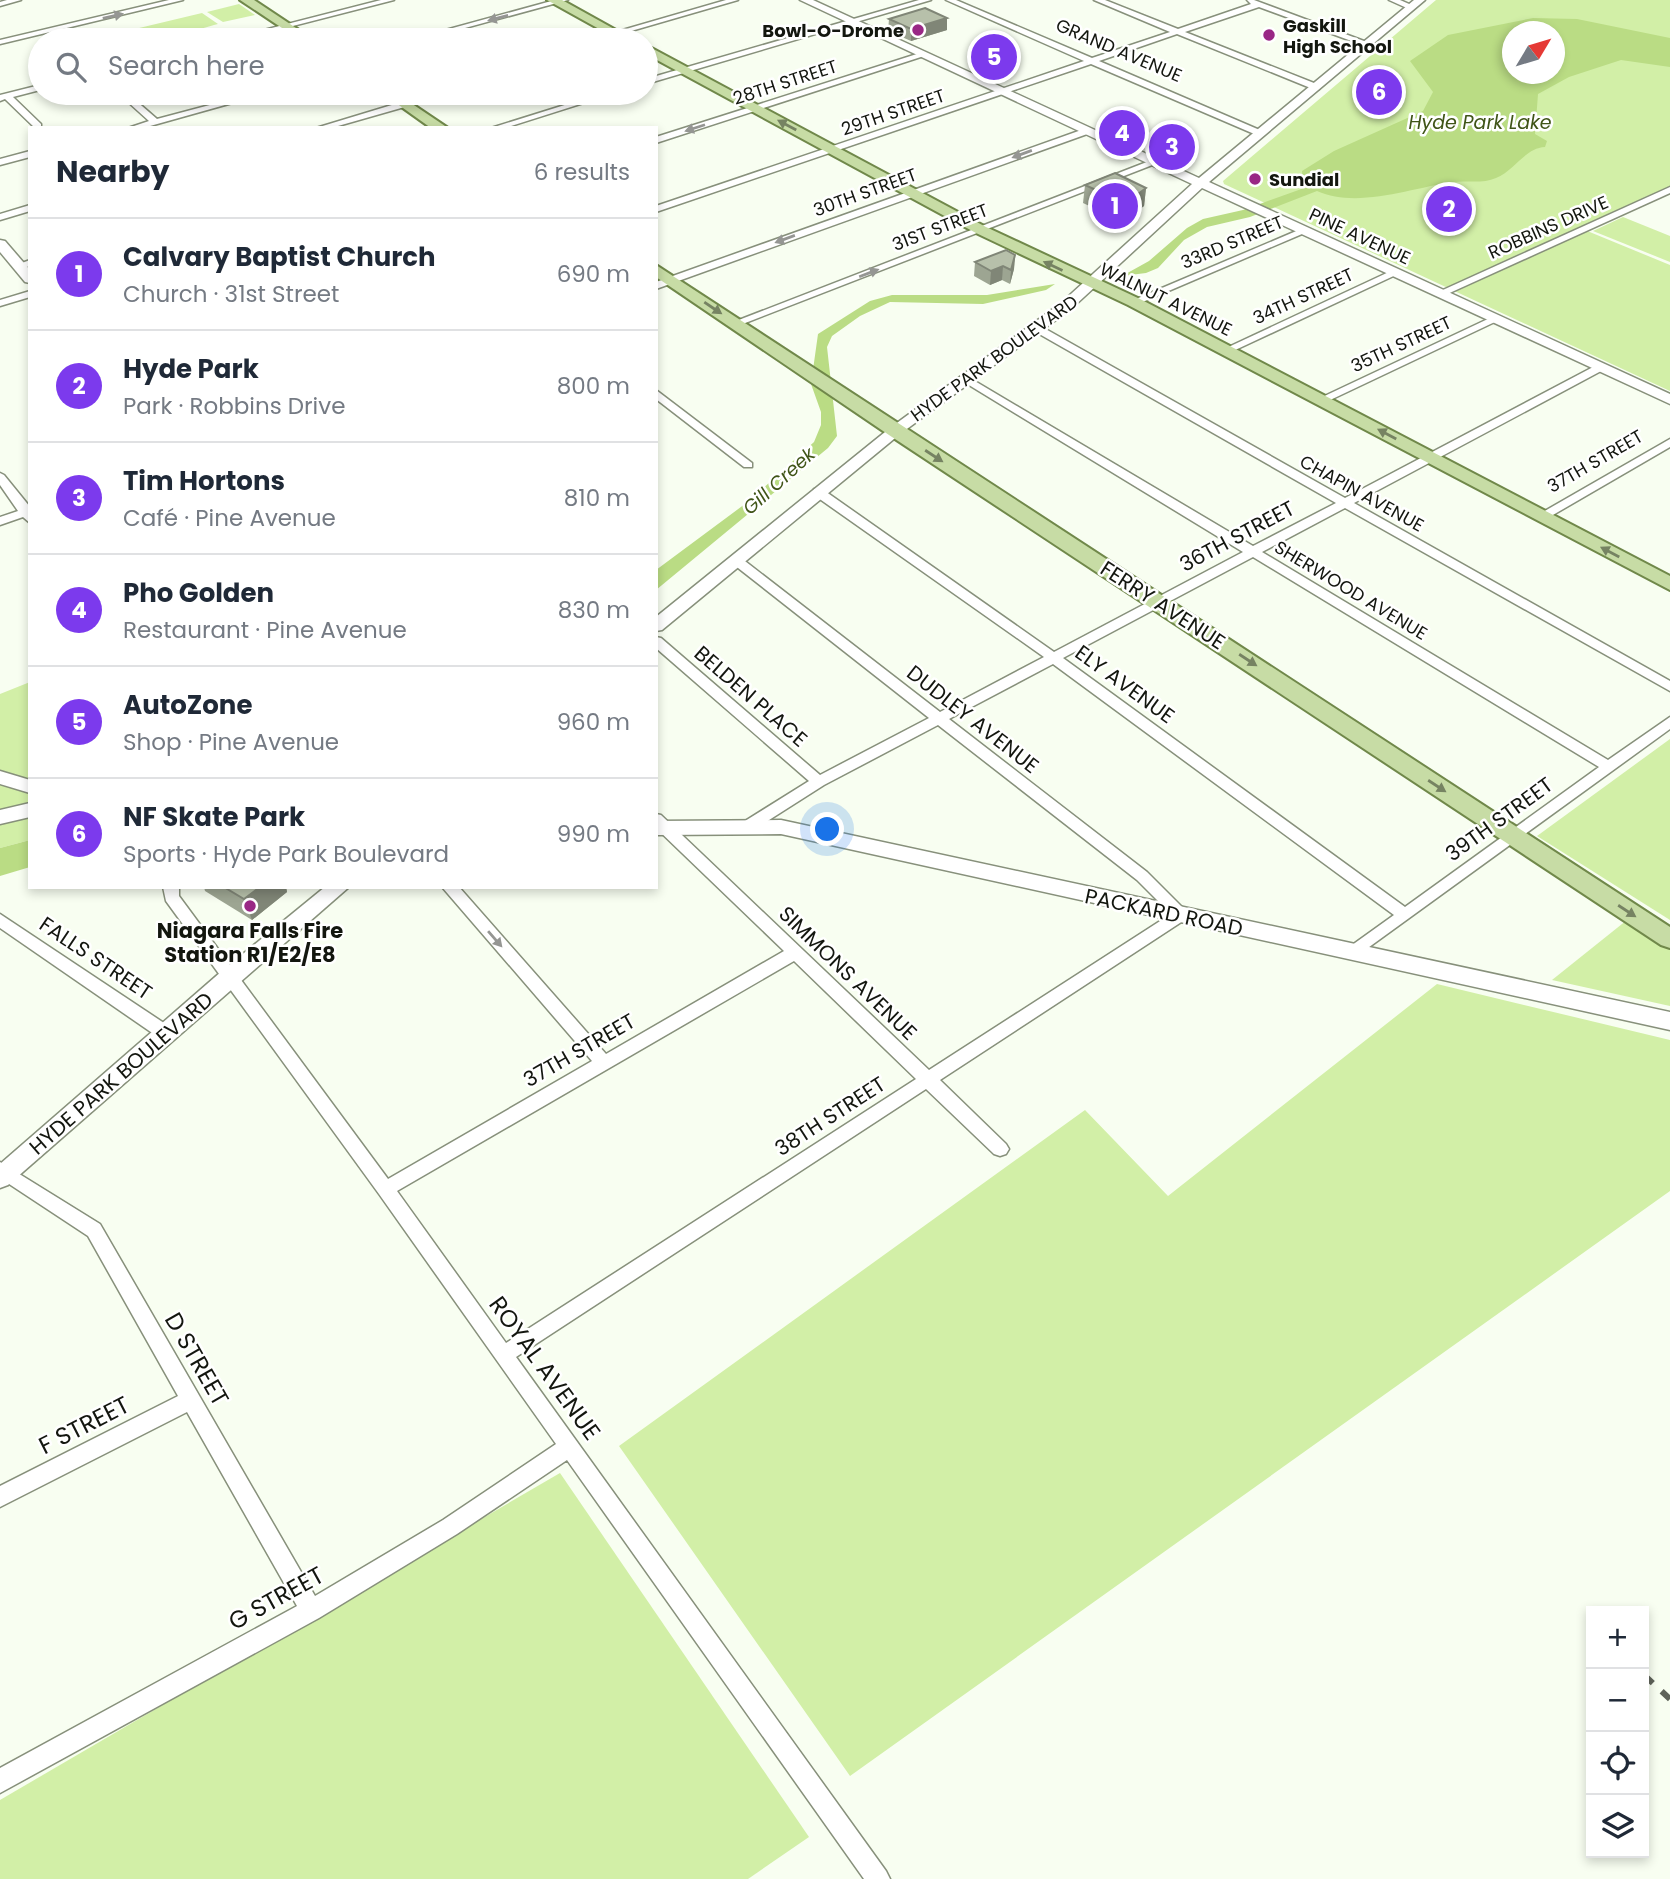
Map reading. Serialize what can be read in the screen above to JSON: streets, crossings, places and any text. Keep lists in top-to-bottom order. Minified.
{"streets":{"main road":["PINE AVENUE","WALNUT AVENUE","HYDE PARK BOULEVARD","FERRY AVENUE","PACKARD ROAD"],"street":["GRAND AVENUE","28TH STREET","29TH STREET","30TH STREET","31ST STREET","ROBBINS DRIVE","33RD STREET","34TH STREET","35TH STREET","37TH STREET","CHAPIN AVENUE","36TH STREET","SHERWOOD AVENUE","ELY AVENUE","BELDEN PLACE","DUDLEY AVENUE","39TH STREET","FALLS STREET","SIMMONS AVENUE","38TH STREET","D STREET","ROYAL AVENUE","F STREET","G STREET"]},"crossings":[["GRAND AVENUE","29TH STREET"],["28TH STREET","PINE AVENUE"],["28TH STREET","WALNUT AVENUE"],["29TH STREET","PINE AVENUE"],["29TH STREET","WALNUT AVENUE"],["30TH STREET","PINE AVENUE"],["30TH STREET","WALNUT AVENUE"],["30TH STREET","FERRY AVENUE"],["31ST STREET","PINE AVENUE"],["31ST STREET","WALNUT AVENUE"],["31ST STREET","FERRY AVENUE"],["ROBBINS DRIVE","PINE AVENUE"],["PINE AVENUE","33RD STREET"],["PINE AVENUE","34TH STREET"],["PINE AVENUE","35TH STREET"],["PINE AVENUE","HYDE PARK BOULEVARD"],["PINE AVENUE","36TH STREET"],["33RD STREET","WALNUT AVENUE"],["34TH STREET","WALNUT AVENUE"],["WALNUT AVENUE","35TH STREET"],["WALNUT AVENUE","HYDE PARK BOULEVARD"],["WALNUT AVENUE","37TH STREET"],["WALNUT AVENUE","36TH STREET"],["HYDE PARK BOULEVARD","CHAPIN AVENUE"],["HYDE PARK BOULEVARD","SHERWOOD AVENUE"],["HYDE PARK BOULEVARD","FERRY AVENUE"],["HYDE PARK BOULEVARD","ELY AVENUE"],["HYDE PARK BOULEVARD","DUDLEY AVENUE"],["HYDE PARK BOULEVARD","FALLS STREET"],["HYDE PARK BOULEVARD","D STREET"],["HYDE PARK BOULEVARD","ROYAL AVENUE"],["37TH STREET","SIMMONS AVENUE"],["37TH STREET","ROYAL AVENUE"],["CHAPIN AVENUE","36TH STREET"],["36TH STREET","SHERWOOD AVENUE"],["36TH STREET","FERRY AVENUE"],["36TH STREET","ELY AVENUE"],["36TH STREET","BELDEN PLACE"],["36TH STREET","DUDLEY AVENUE"],["36TH STREET","PACKARD ROAD"],["SHERWOOD AVENUE","39TH STREET"],["FERRY AVENUE","39TH STREET"],["ELY AVENUE","39TH STREET"],["DUDLEY AVENUE","PACKARD ROAD"],["DUDLEY AVENUE","38TH STREET"],["39TH STREET","PACKARD ROAD"],["PACKARD ROAD","SIMMONS AVENUE"],["PACKARD ROAD","38TH STREET"],["SIMMONS AVENUE","38TH STREET"],["38TH STREET","ROYAL AVENUE"],["D STREET","F STREET"],["D STREET","G STREET"],["ROYAL AVENUE","G STREET"]],"one_way":["30TH STREET","31ST STREET","WALNUT AVENUE","FERRY AVENUE"],"water":["Hyde Park Lake","Gill Creek"],"places":["Bowl-O-Drome","Gaskill High School","Sundial","Niagara Falls Fire Station R1/E2/E8"],"north":"top right","page":{"search":"Search here","pins":["5","6","4","3","1","2"],"heading":["Nearby","6 results"],"list":[{"mark":"1","name":"Calvary Baptist Church","note":"Church · 31st Street","value":"690 m"},{"mark":"2","name":"Hyde Park","note":"Park · Robbins Drive","value":"800 m"},{"mark":"3","name":"Tim Hortons","note":"Café · Pine Avenue","value":"810 m"},{"mark":"4","name":"Pho Golden","note":"Restaurant · Pine Avenue","value":"830 m"},{"mark":"5","name":"AutoZone","note":"Shop · Pine Avenue","value":"960 m"},{"mark":"6","name":"NF Skate Park","note":"Sports · Hyde Park Boulevard","value":"990 m"}],"map_buttons":["+","−"]}}
